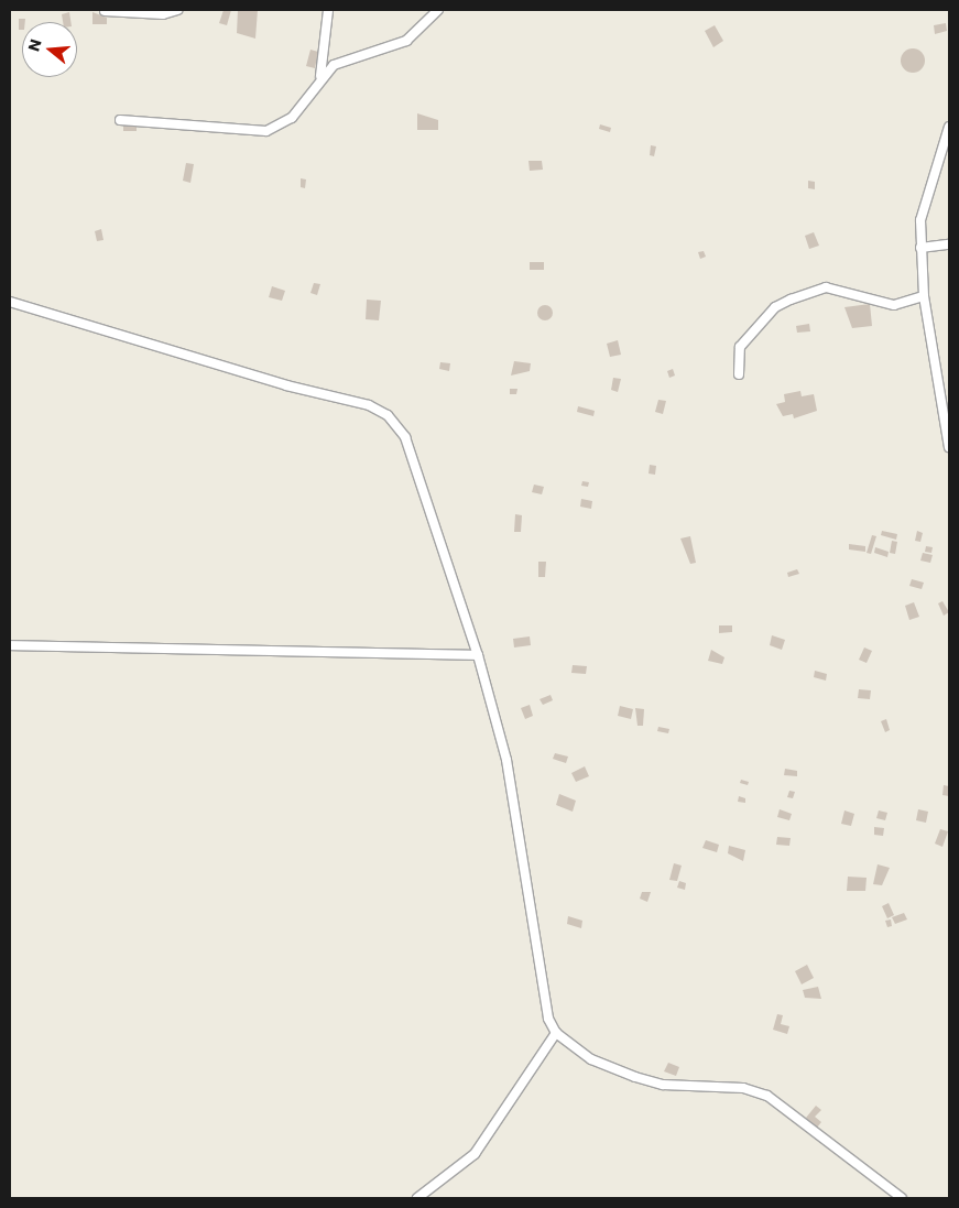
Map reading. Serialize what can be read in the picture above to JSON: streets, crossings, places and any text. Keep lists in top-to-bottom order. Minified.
{"north":"left"}
